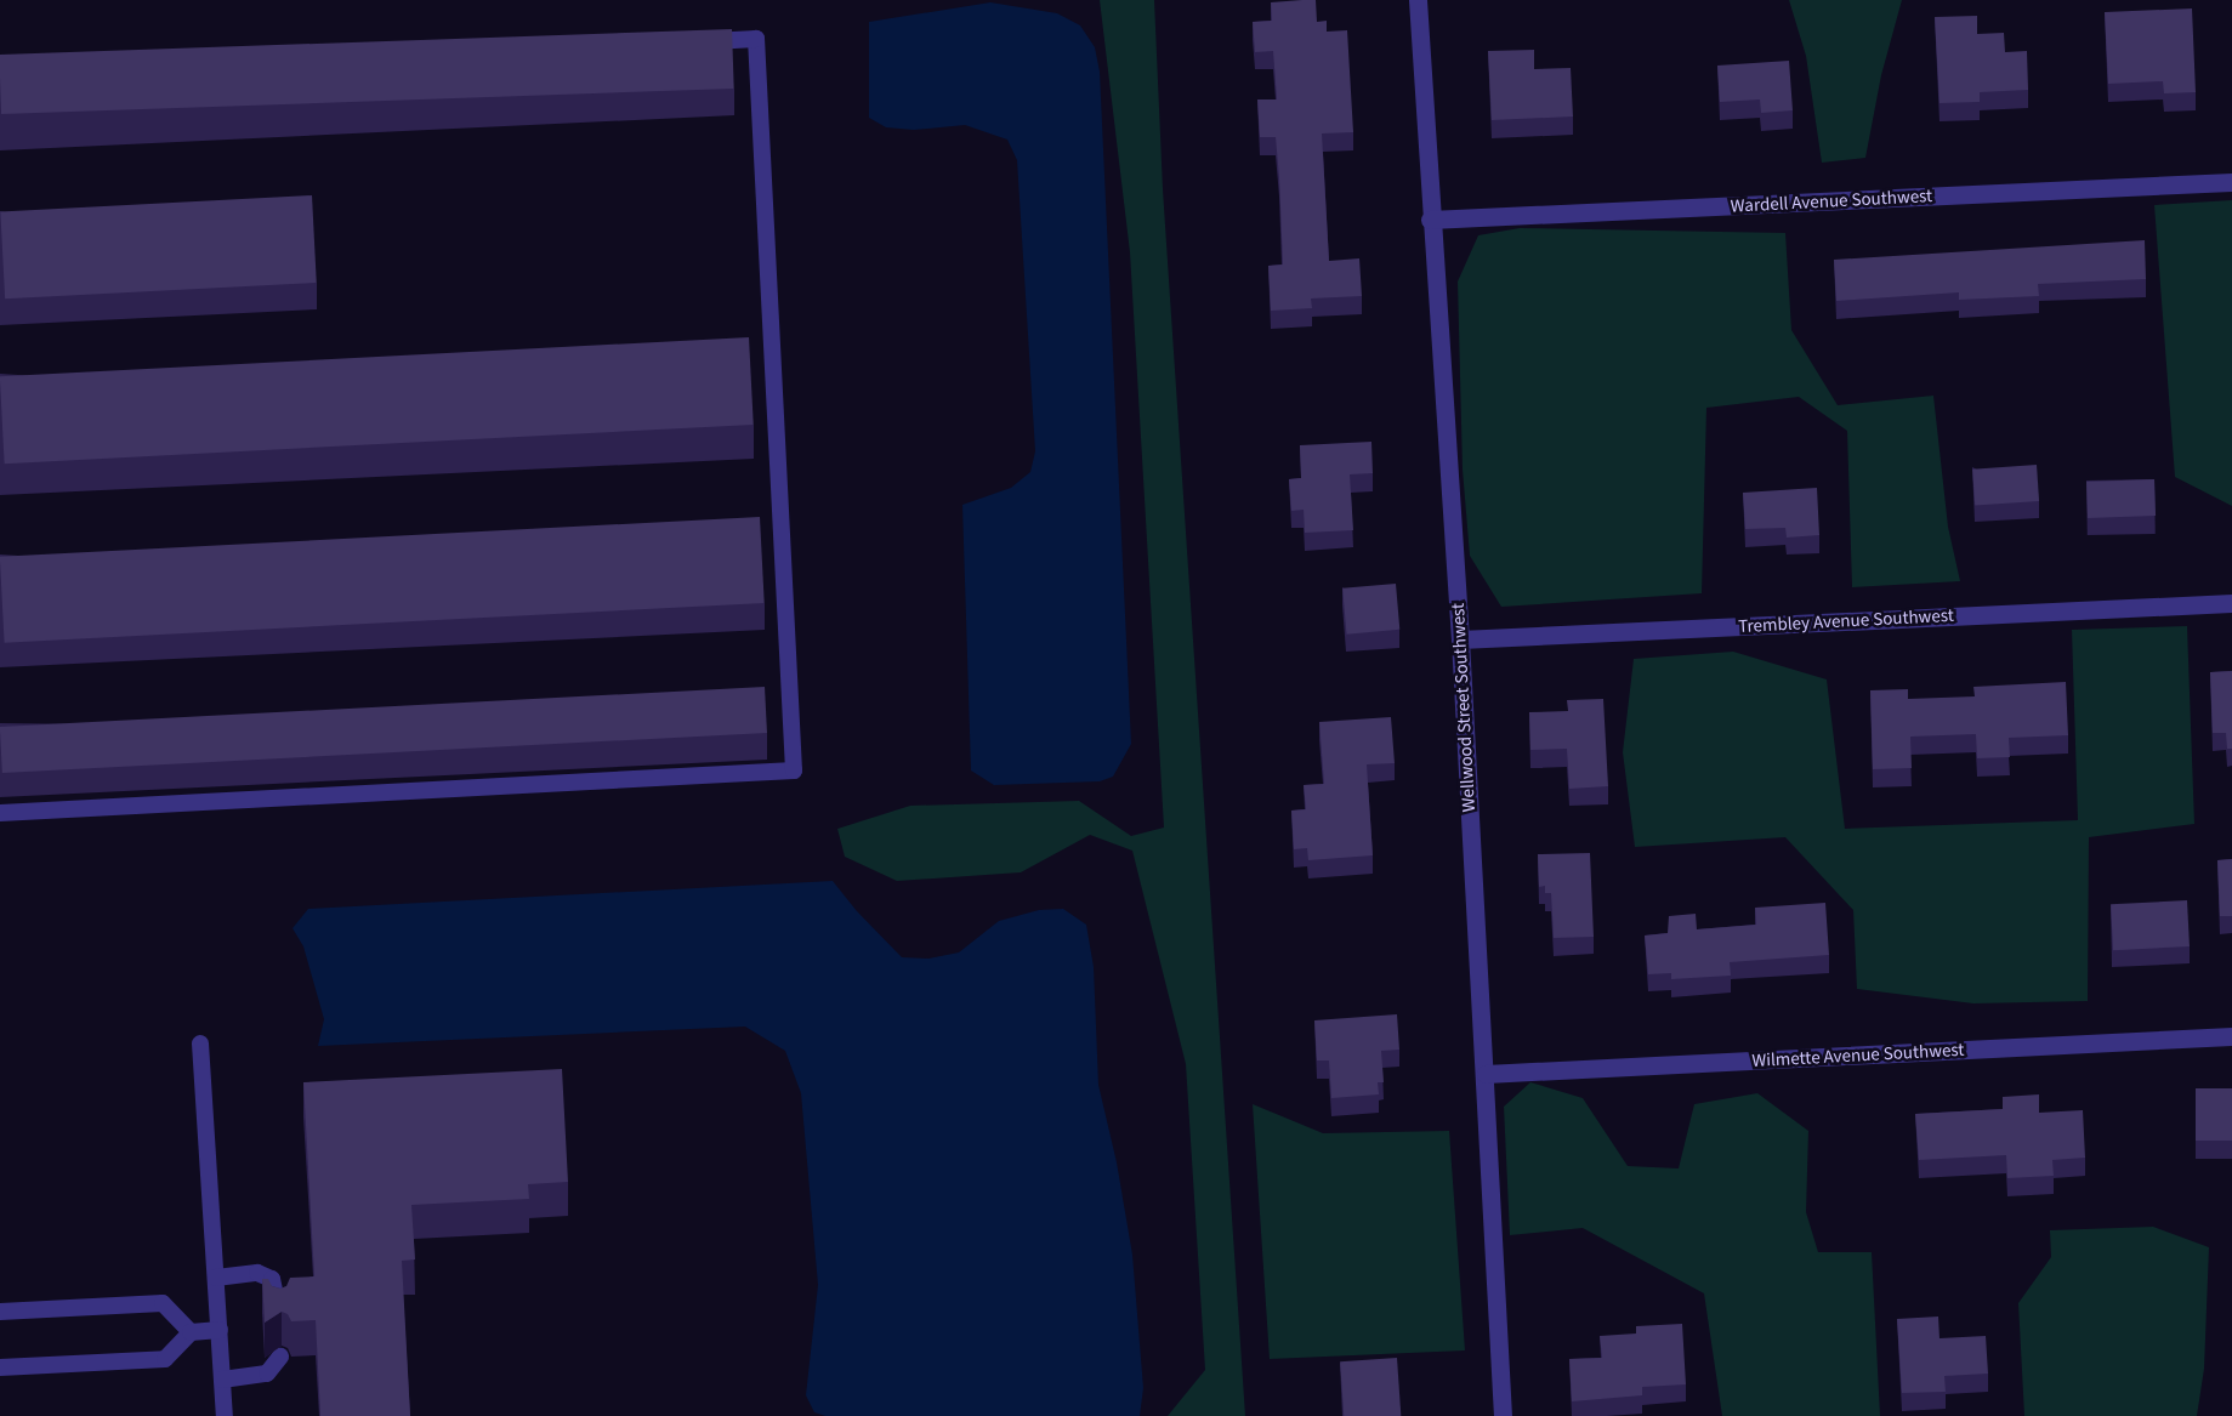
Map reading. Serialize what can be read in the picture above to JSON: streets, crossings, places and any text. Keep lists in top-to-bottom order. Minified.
{"streets":{"street":["Wardell Avenue Southwest","Trembley Avenue Southwest","Wellwood Street Southwest","Wilmette Avenue Southwest"]},"crossings":[["Wardell Avenue Southwest","Wellwood Street Southwest"],["Trembley Avenue Southwest","Wellwood Street Southwest"],["Wellwood Street Southwest","Wilmette Avenue Southwest"]]}
